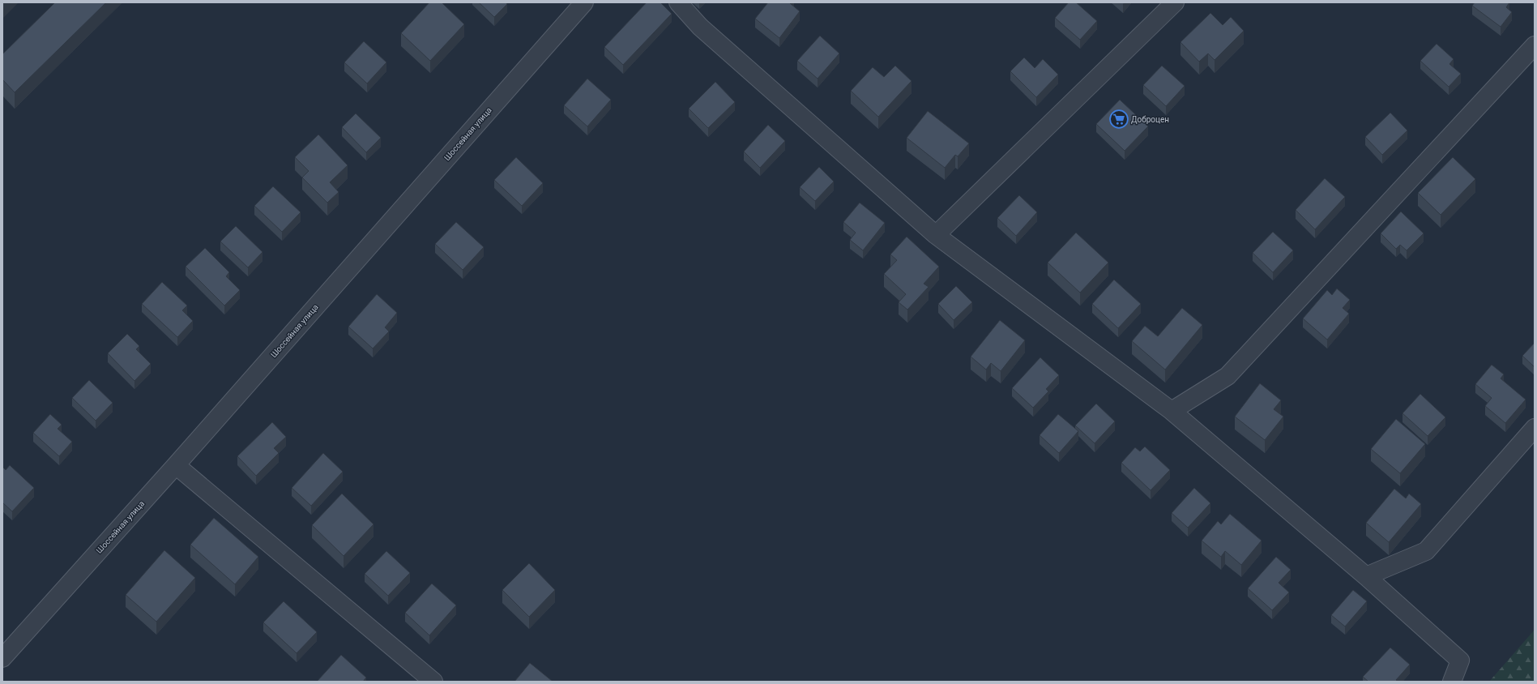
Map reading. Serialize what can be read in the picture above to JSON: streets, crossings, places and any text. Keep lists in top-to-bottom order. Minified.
{"streets":{"street":["Шоссейная улица"]},"places":{"supermarket":["Доброцен"]}}
